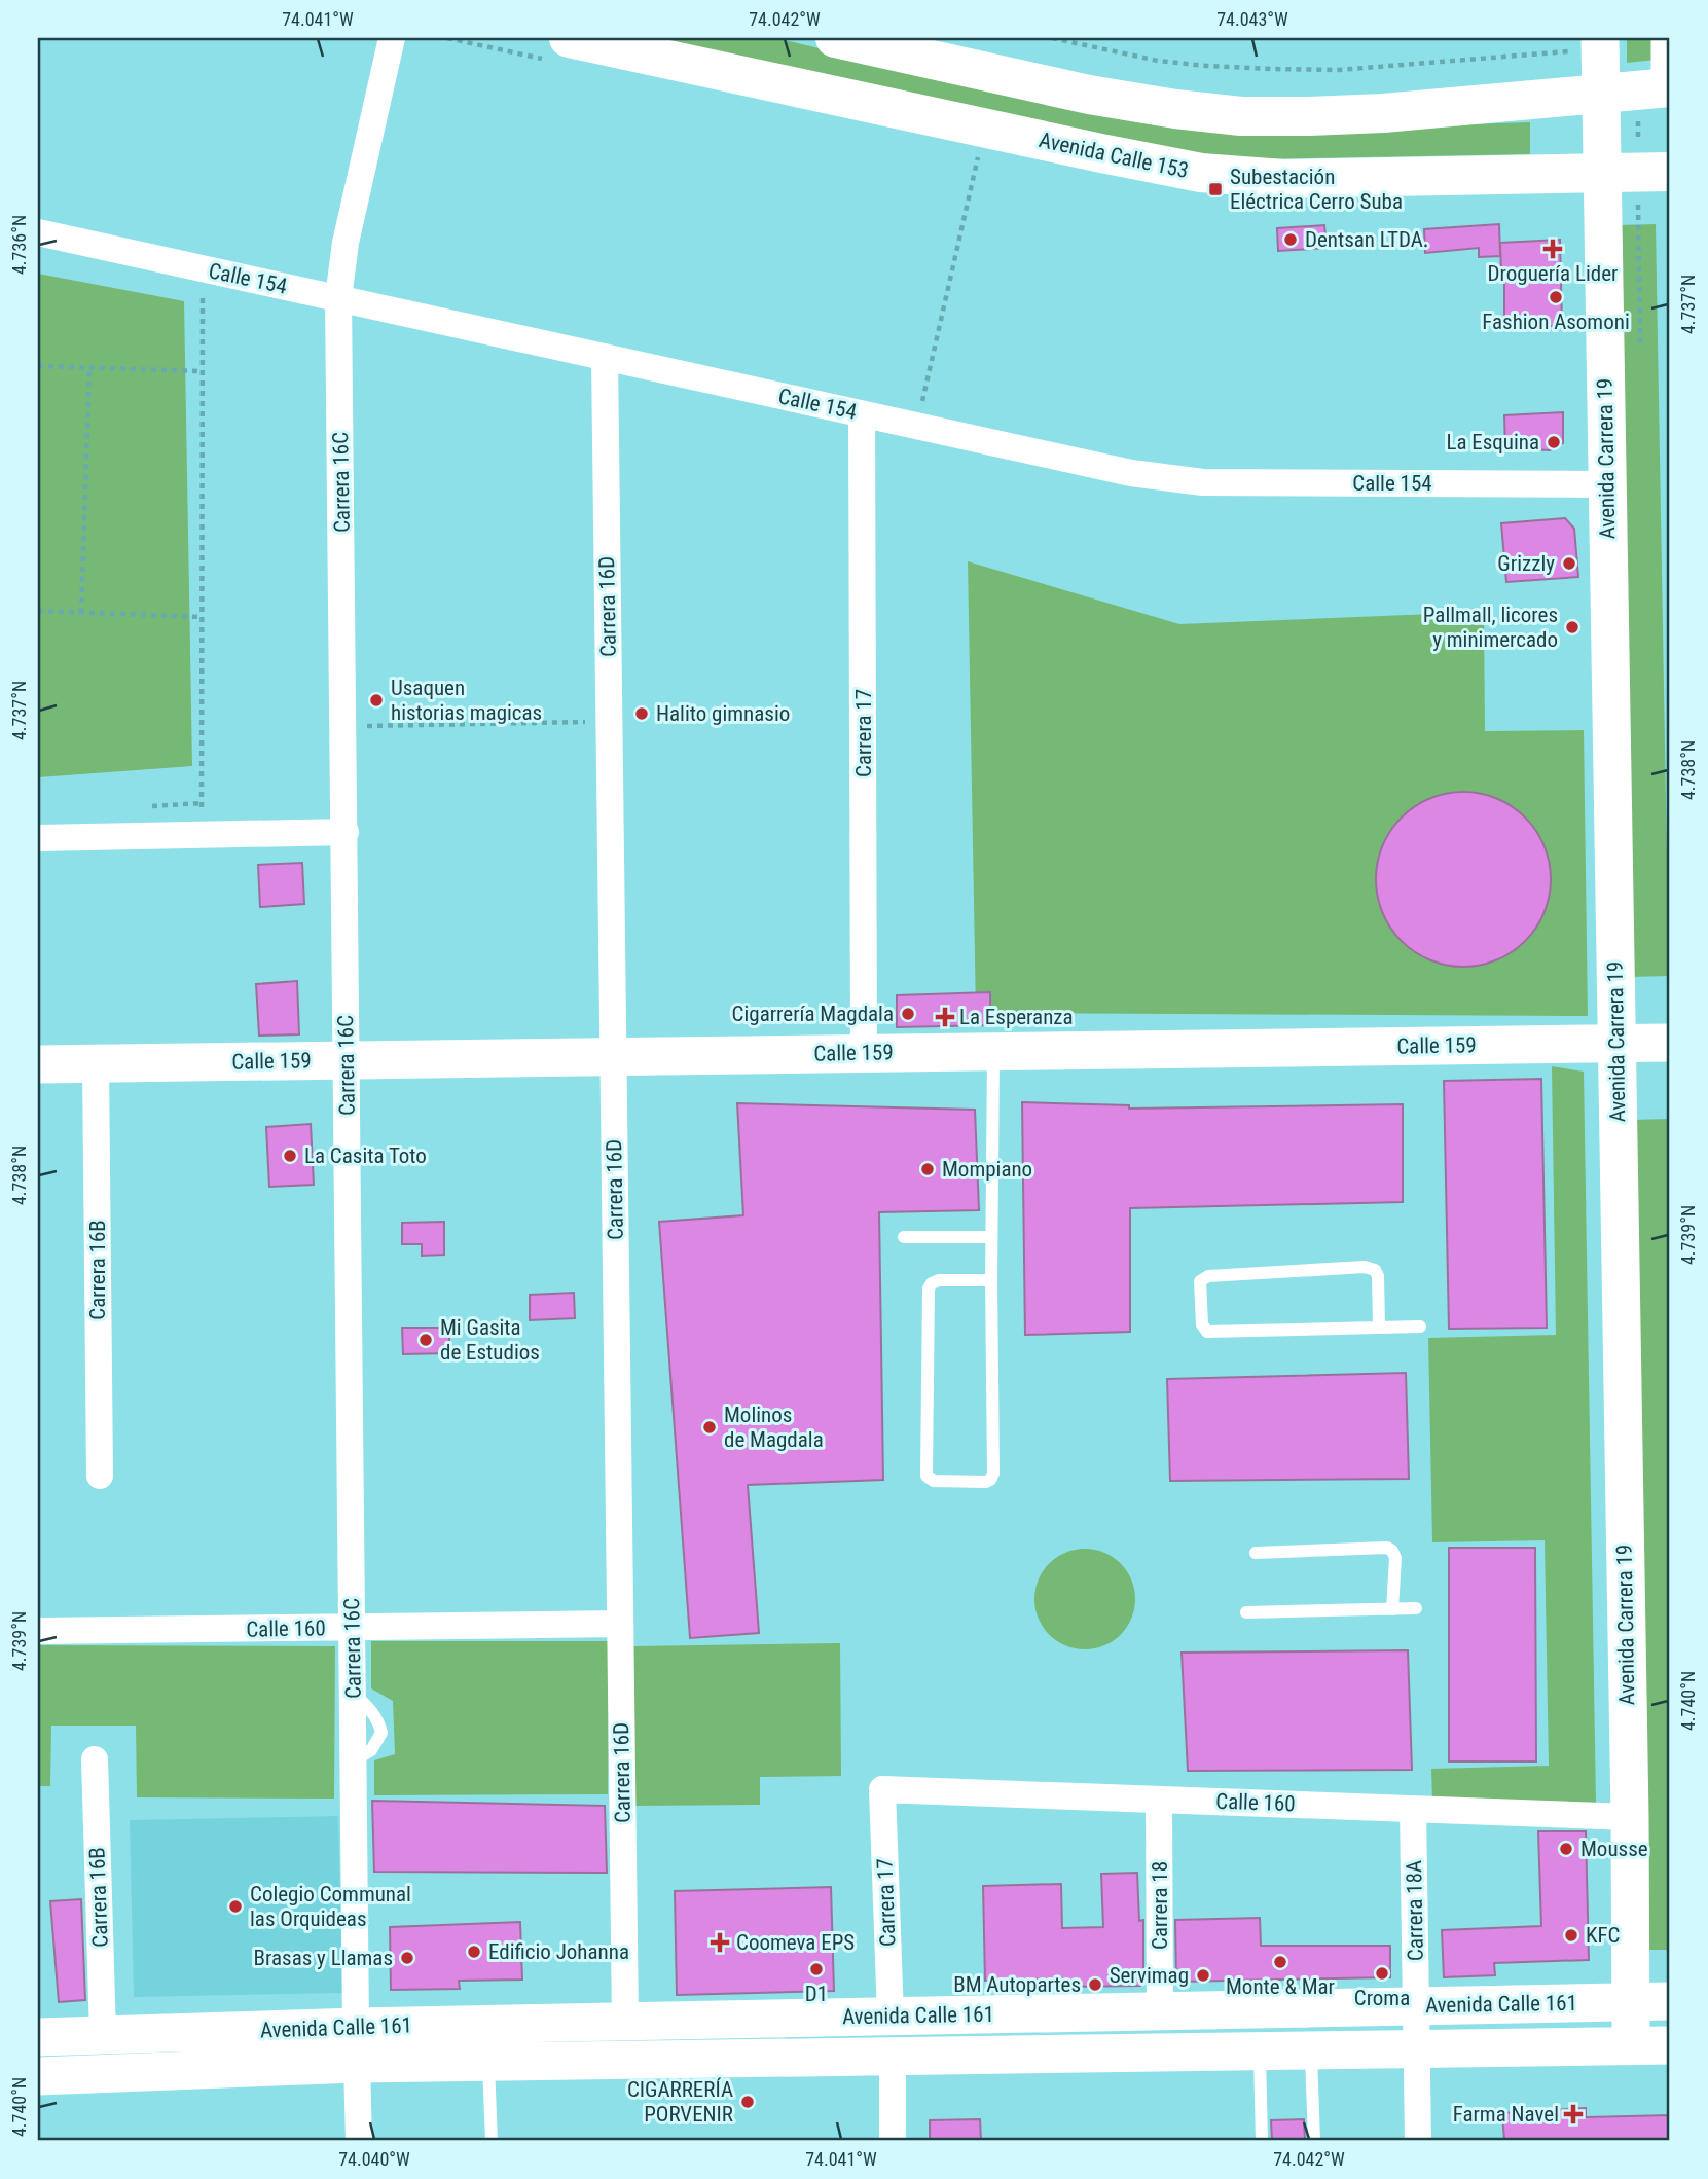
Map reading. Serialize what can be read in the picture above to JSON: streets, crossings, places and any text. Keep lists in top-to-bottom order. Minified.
{"streets":{"main road":["Avenida Calle 153","Avenida Carrera 19","Calle 159","Avenida Calle 161"],"street":["Calle 154","Carrera 16C","Carrera 16D","Carrera 17","Carrera 16B","Calle 160","Carrera 18","Carrera 18A"]},"crossings":[["Avenida Calle 153","Avenida Carrera 19"],["Calle 154","Avenida Carrera 19"],["Calle 154","Carrera 16C"],["Calle 154","Carrera 16D"],["Calle 154","Carrera 17"],["Avenida Carrera 19","Calle 159"],["Avenida Carrera 19","Calle 160"],["Avenida Carrera 19","Avenida Calle 161"],["Carrera 16C","Calle 159"],["Carrera 16C","Calle 160"],["Carrera 16C","Avenida Calle 161"],["Carrera 16D","Calle 159"],["Carrera 16D","Calle 160"],["Carrera 16D","Avenida Calle 161"],["Carrera 17","Calle 159"],["Carrera 17","Calle 160"],["Carrera 17","Avenida Calle 161"],["Calle 159","Carrera 16B"],["Carrera 16B","Avenida Calle 161"],["Calle 160","Carrera 18"],["Calle 160","Carrera 18A"],["Carrera 18","Avenida Calle 161"],["Carrera 18A","Avenida Calle 161"]],"places":{"transit":["Subestación Eléctrica Cerro Suba"],"other":["Dentsan LTDA.","Fashion Asomoni","La Esquina","Grizzly","Pallmall, licores y minimercado","Usaquen historias magicas","Halito gimnasio","Cigarrería Magdala","La Casita Toto","Mompiano","Mi Gasita de Estudios","Molinos de Magdala","Mousse","Colegio Communal las Orquideas","KFC","Edificio Johanna","Brasas y Llamas","Monte & Mar","D1","Croma","Servimag","BM Autopartes","CIGARRERÍA PORVENIR"],"health":["Droguería Lider","La Esperanza","Coomeva EPS","Farma Navel"]},"coordinates":["74.041°W","74.042°W","74.043°W","4.736°N","4.737°N","4.738°N","4.739°N","4.740°N","74.040°W"]}
